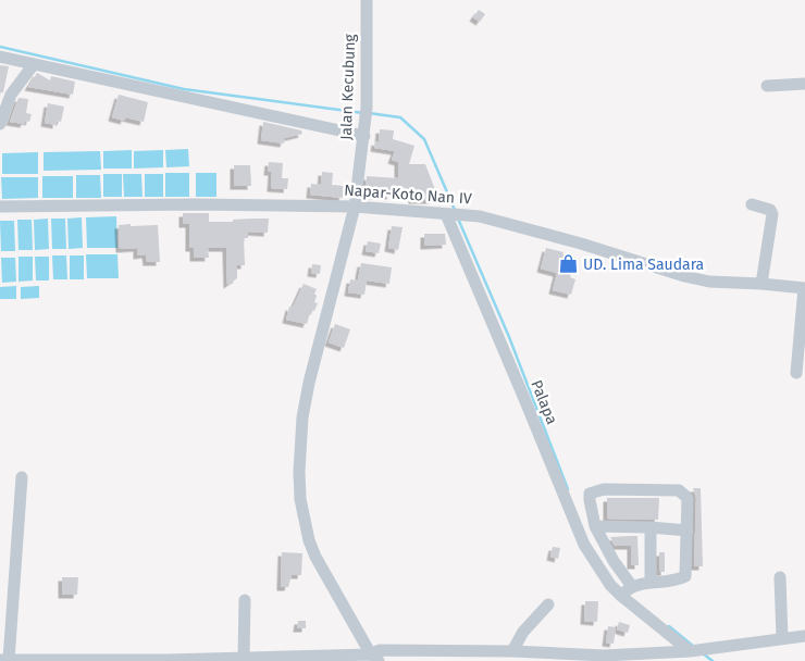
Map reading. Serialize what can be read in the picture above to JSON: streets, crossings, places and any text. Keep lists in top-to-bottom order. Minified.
{"streets":{"street":["Jalan Kecubung","Napar-Koto Nan IV","Palapa"]},"crossings":[["Jalan Kecubung","Napar-Koto Nan IV"],["Napar-Koto Nan IV","Palapa"]],"places":{"shop":["UD. Lima Saudara"]}}
